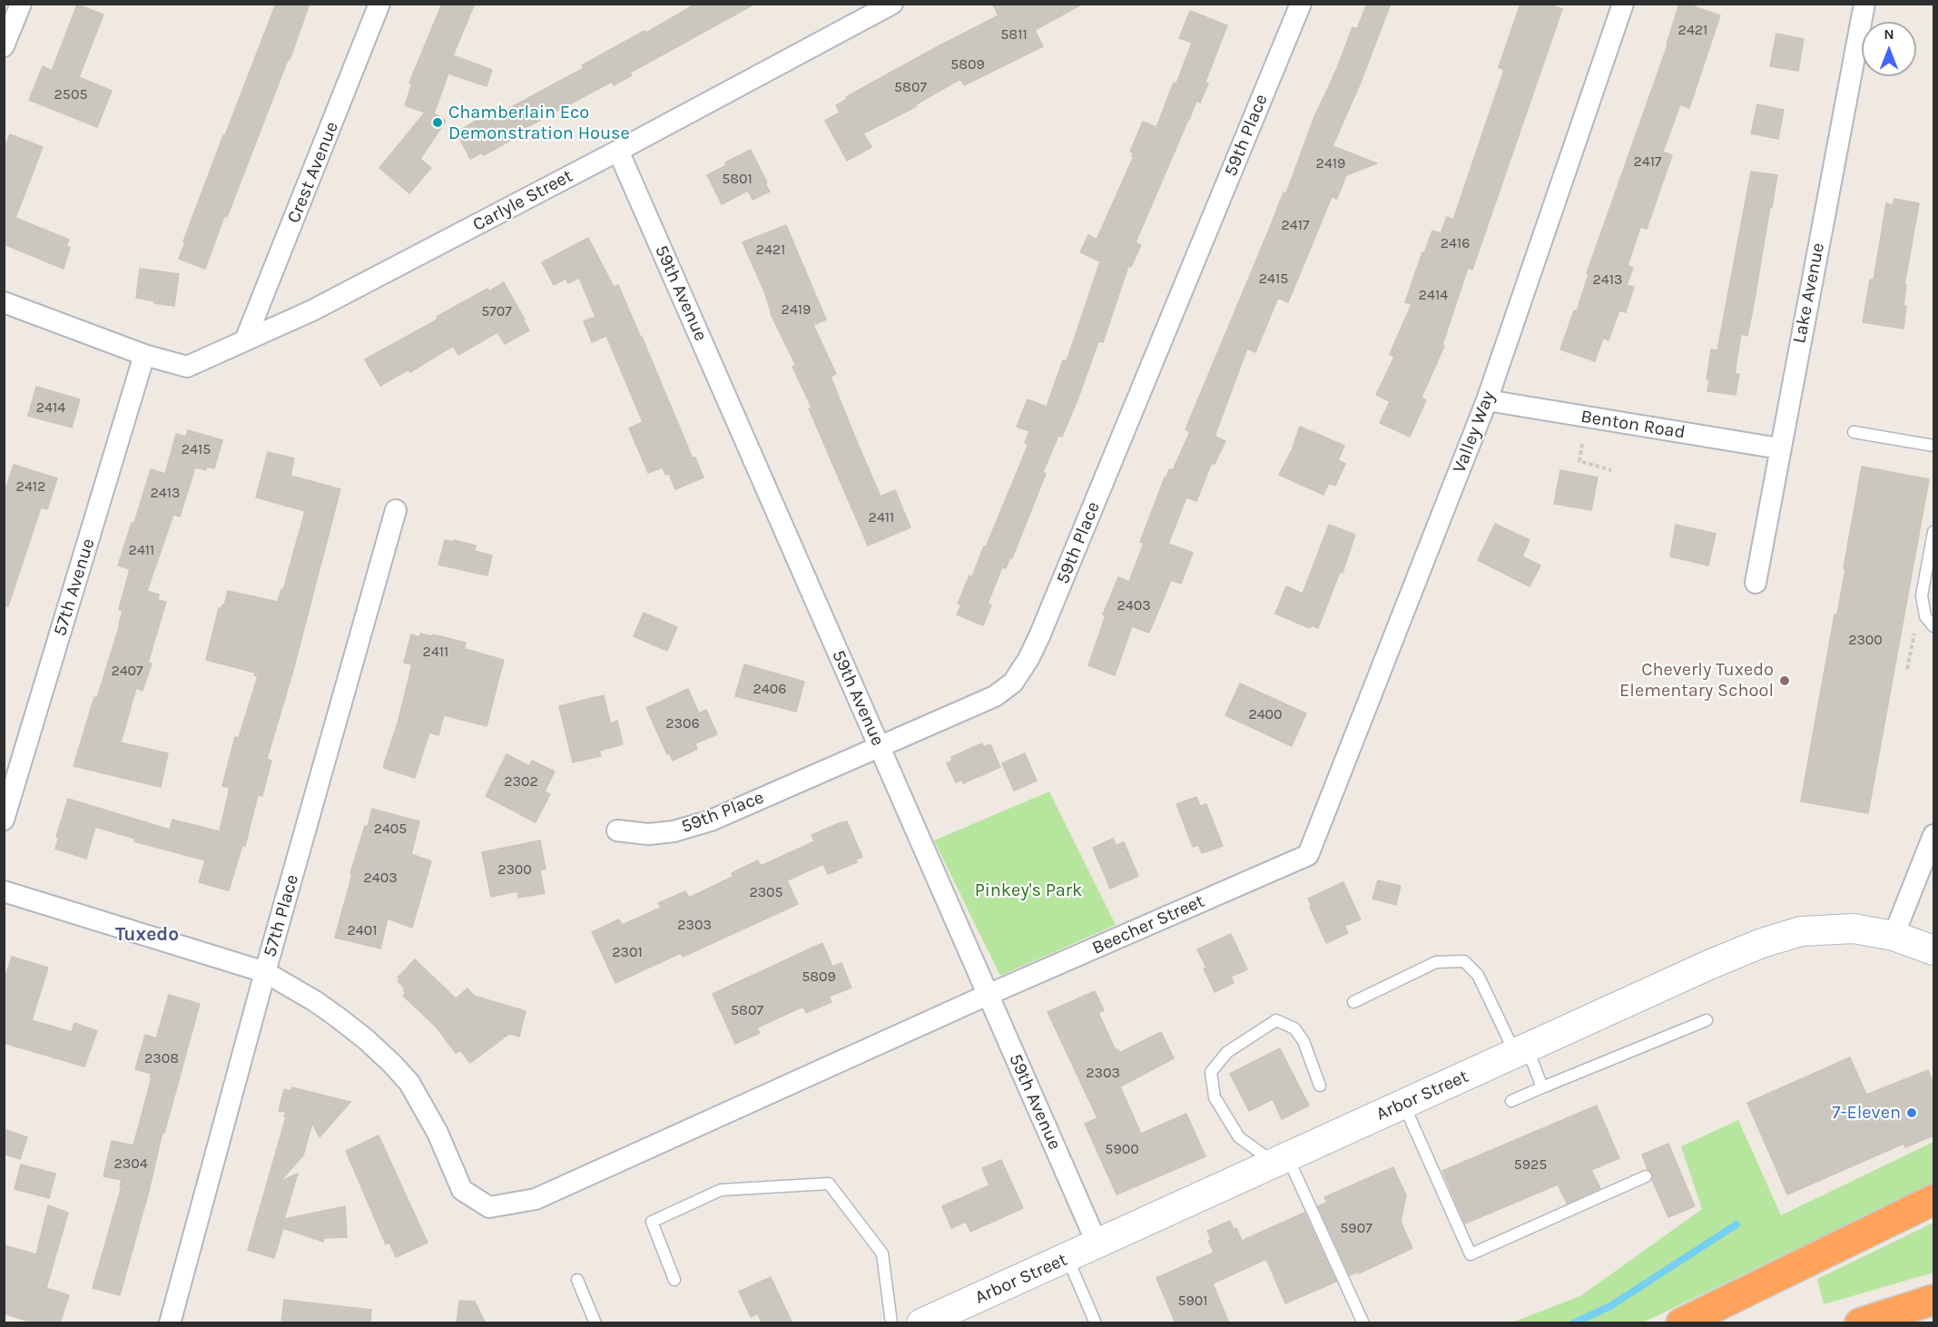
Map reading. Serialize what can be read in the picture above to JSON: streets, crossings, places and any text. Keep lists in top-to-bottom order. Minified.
{"streets":{"main road":["Arbor Street"],"street":["59th Place","Crest Avenue","Carlyle Street","59th Avenue","Lake Avenue","Benton Road","Valley Way","57th Avenue","57th Place","Beecher Street"]},"crossings":[["59th Place","59th Avenue"],["Crest Avenue","Carlyle Street"],["Carlyle Street","59th Avenue"],["Carlyle Street","57th Avenue"],["59th Avenue","Beecher Street"],["59th Avenue","Arbor Street"],["Lake Avenue","Benton Road"],["Benton Road","Valley Way"],["Valley Way","Beecher Street"],["57th Place","Beecher Street"]],"districts":["Tuxedo"],"parks":["Pinkey's Park"],"places":["Chamberlain Eco Demonstration House","Cheverly Tuxedo Elementary School","7-Eleven"],"house_numbers":["2421","5811","5809","5807","2505","2417","2419","5801","2417","2416","2421","2415","2413","2414","2419","5707","2414","2415","2412","2413","2411","2411","2403","2300","2411","2407","2406","2400","2306","2302","2405","2300","2403","2305","2303","2401","2301","5809","5807","2308","2303","5900","2304","5925","5907","5901"],"north":"top"}
